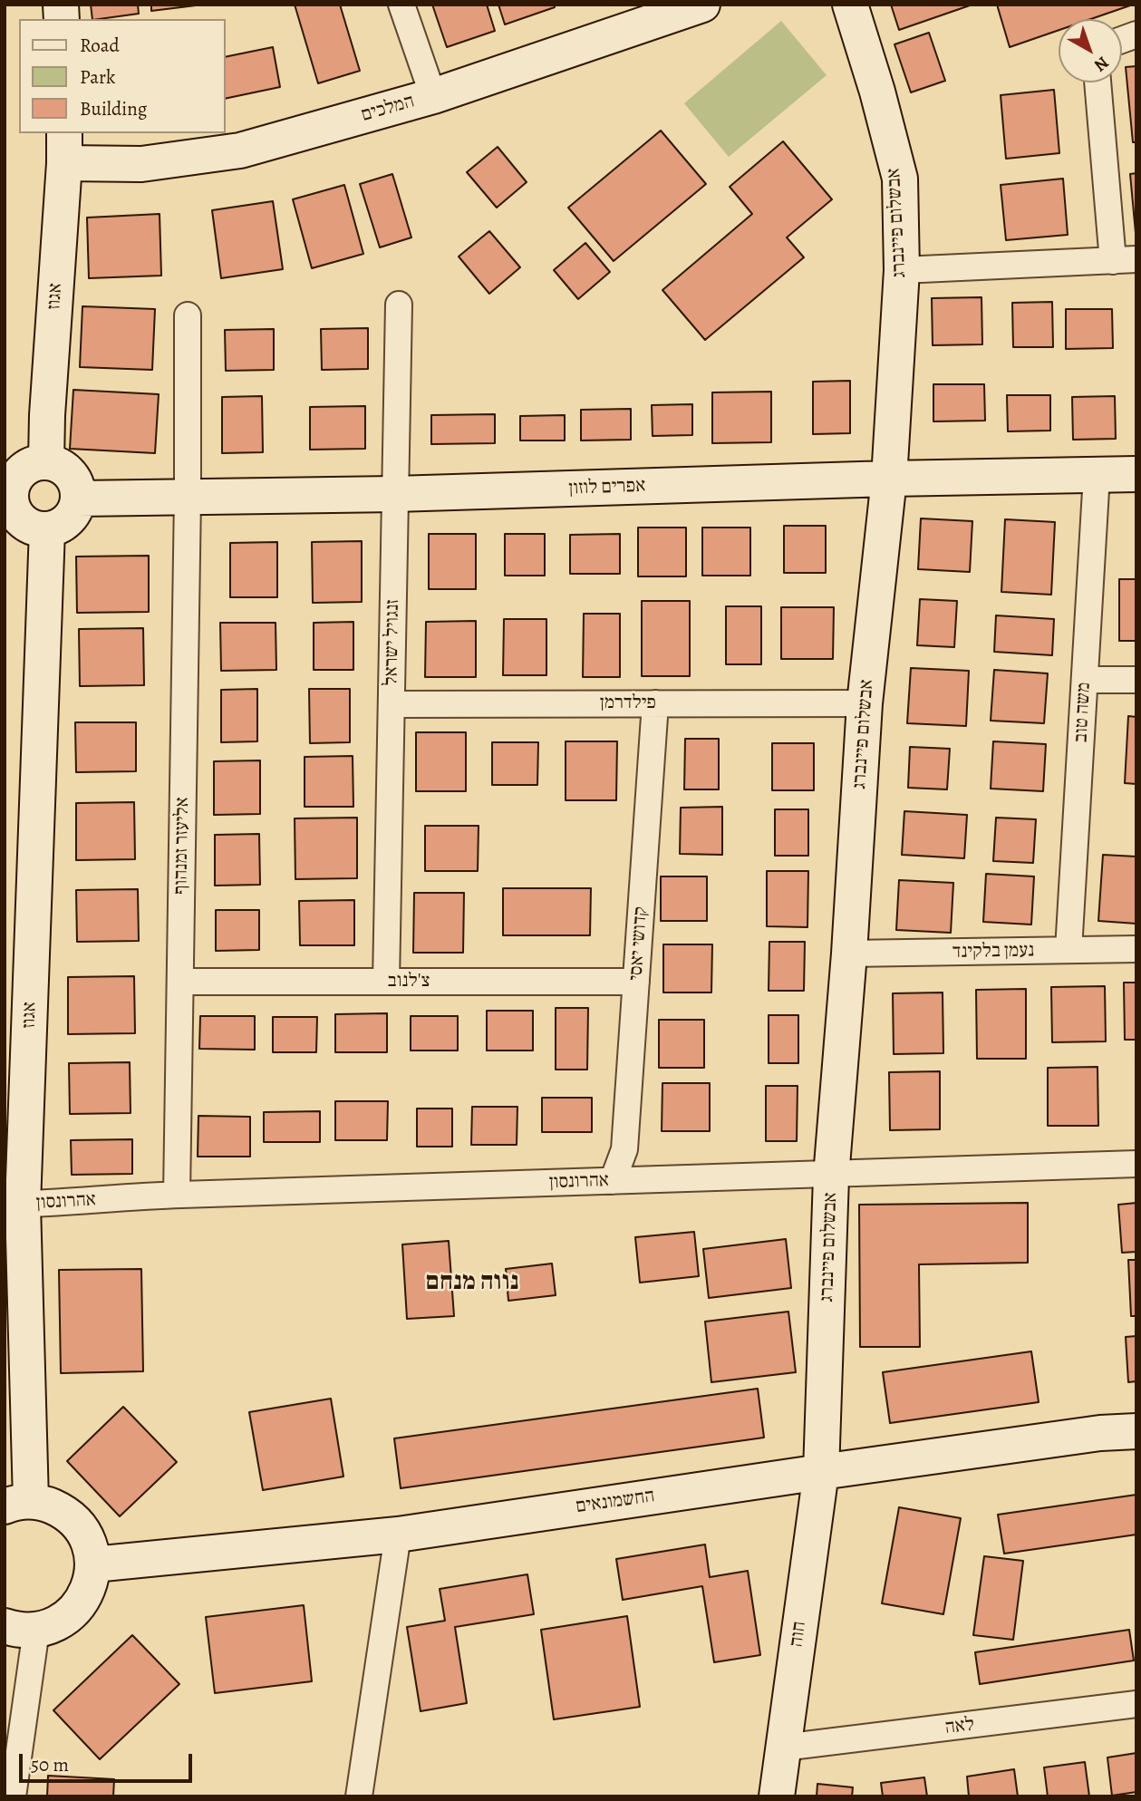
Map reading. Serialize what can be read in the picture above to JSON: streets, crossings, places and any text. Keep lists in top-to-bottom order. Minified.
{"streets":{"street":["המלכים","אבשלום פיינברג","אגוז","אפרים לוזון","זנגויל ישראל","פילדרמן","משה טוב","אליעזר זמנהוף","קדושי יאסי","נעמן בלקינד","צ'לנוב","אהרונסון","החשמונאים","חוה","לאה"]},"crossings":[["המלכים","אגוז"],["אבשלום פיינברג","אפרים לוזון"],["אבשלום פיינברג","פילדרמן"],["אבשלום פיינברג","נעמן בלקינד"],["אבשלום פיינברג","אהרונסון"],["אבשלום פיינברג","החשמונאים"],["אבשלום פיינברג","חוה"],["אגוז","אפרים לוזון"],["אגוז","אהרונסון"],["אפרים לוזון","זנגויל ישראל"],["אפרים לוזון","משה טוב"],["אפרים לוזון","אליעזר זמנהוף"],["זנגויל ישראל","פילדרמן"],["זנגויל ישראל","צ'לנוב"],["פילדרמן","קדושי יאסי"],["משה טוב","נעמן בלקינד"],["אליעזר זמנהוף","צ'לנוב"],["אליעזר זמנהוף","אהרונסון"],["קדושי יאסי","צ'לנוב"],["קדושי יאסי","אהרונסון"],["החשמונאים","חוה"],["חוה","לאה"]],"districts":["נווה מנחם"],"legend":["Road","Park","Building"],"scale_bar":"50 m","north":"bottom right"}
